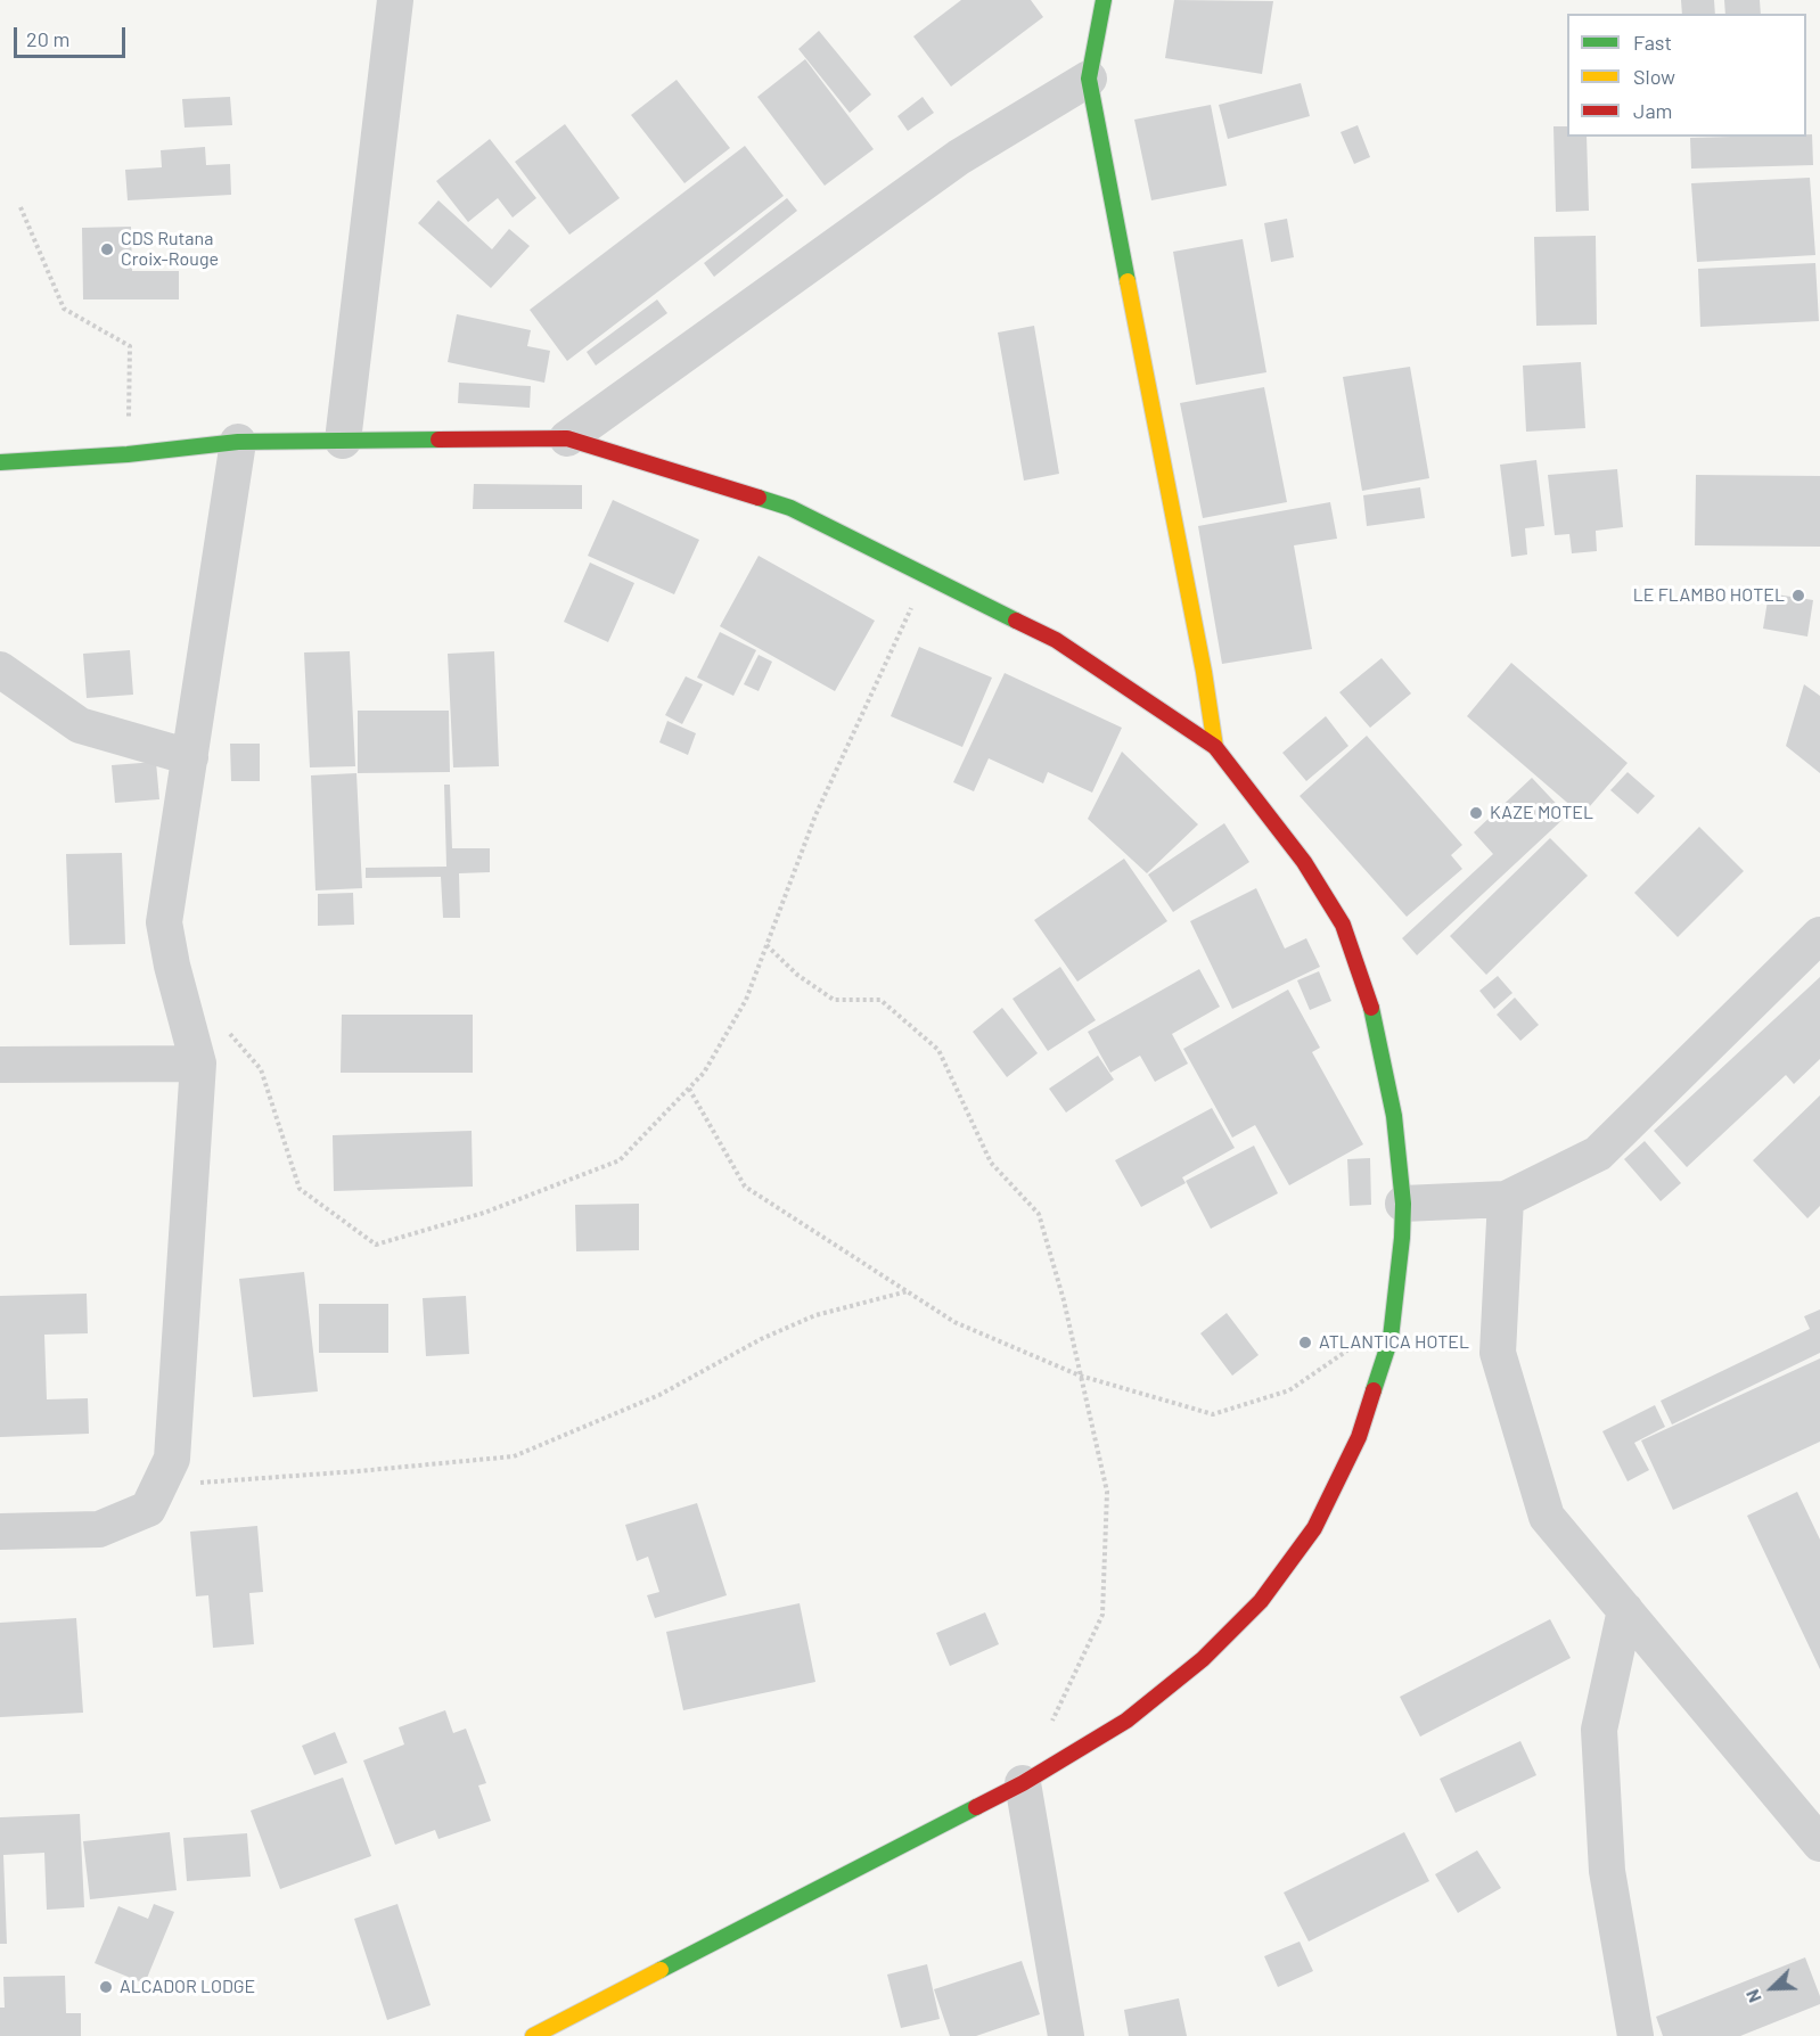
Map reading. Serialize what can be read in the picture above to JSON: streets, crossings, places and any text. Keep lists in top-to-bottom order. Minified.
{"places":["CDS Rutana Croix-Rouge","LE FLAMBO HOTEL","KAZE MOTEL","ATLANTICA HOTEL","ALCADOR LODGE"],"legend":["Fast","Slow","Jam"],"scale_bar":"20 m","north":"bottom left"}
